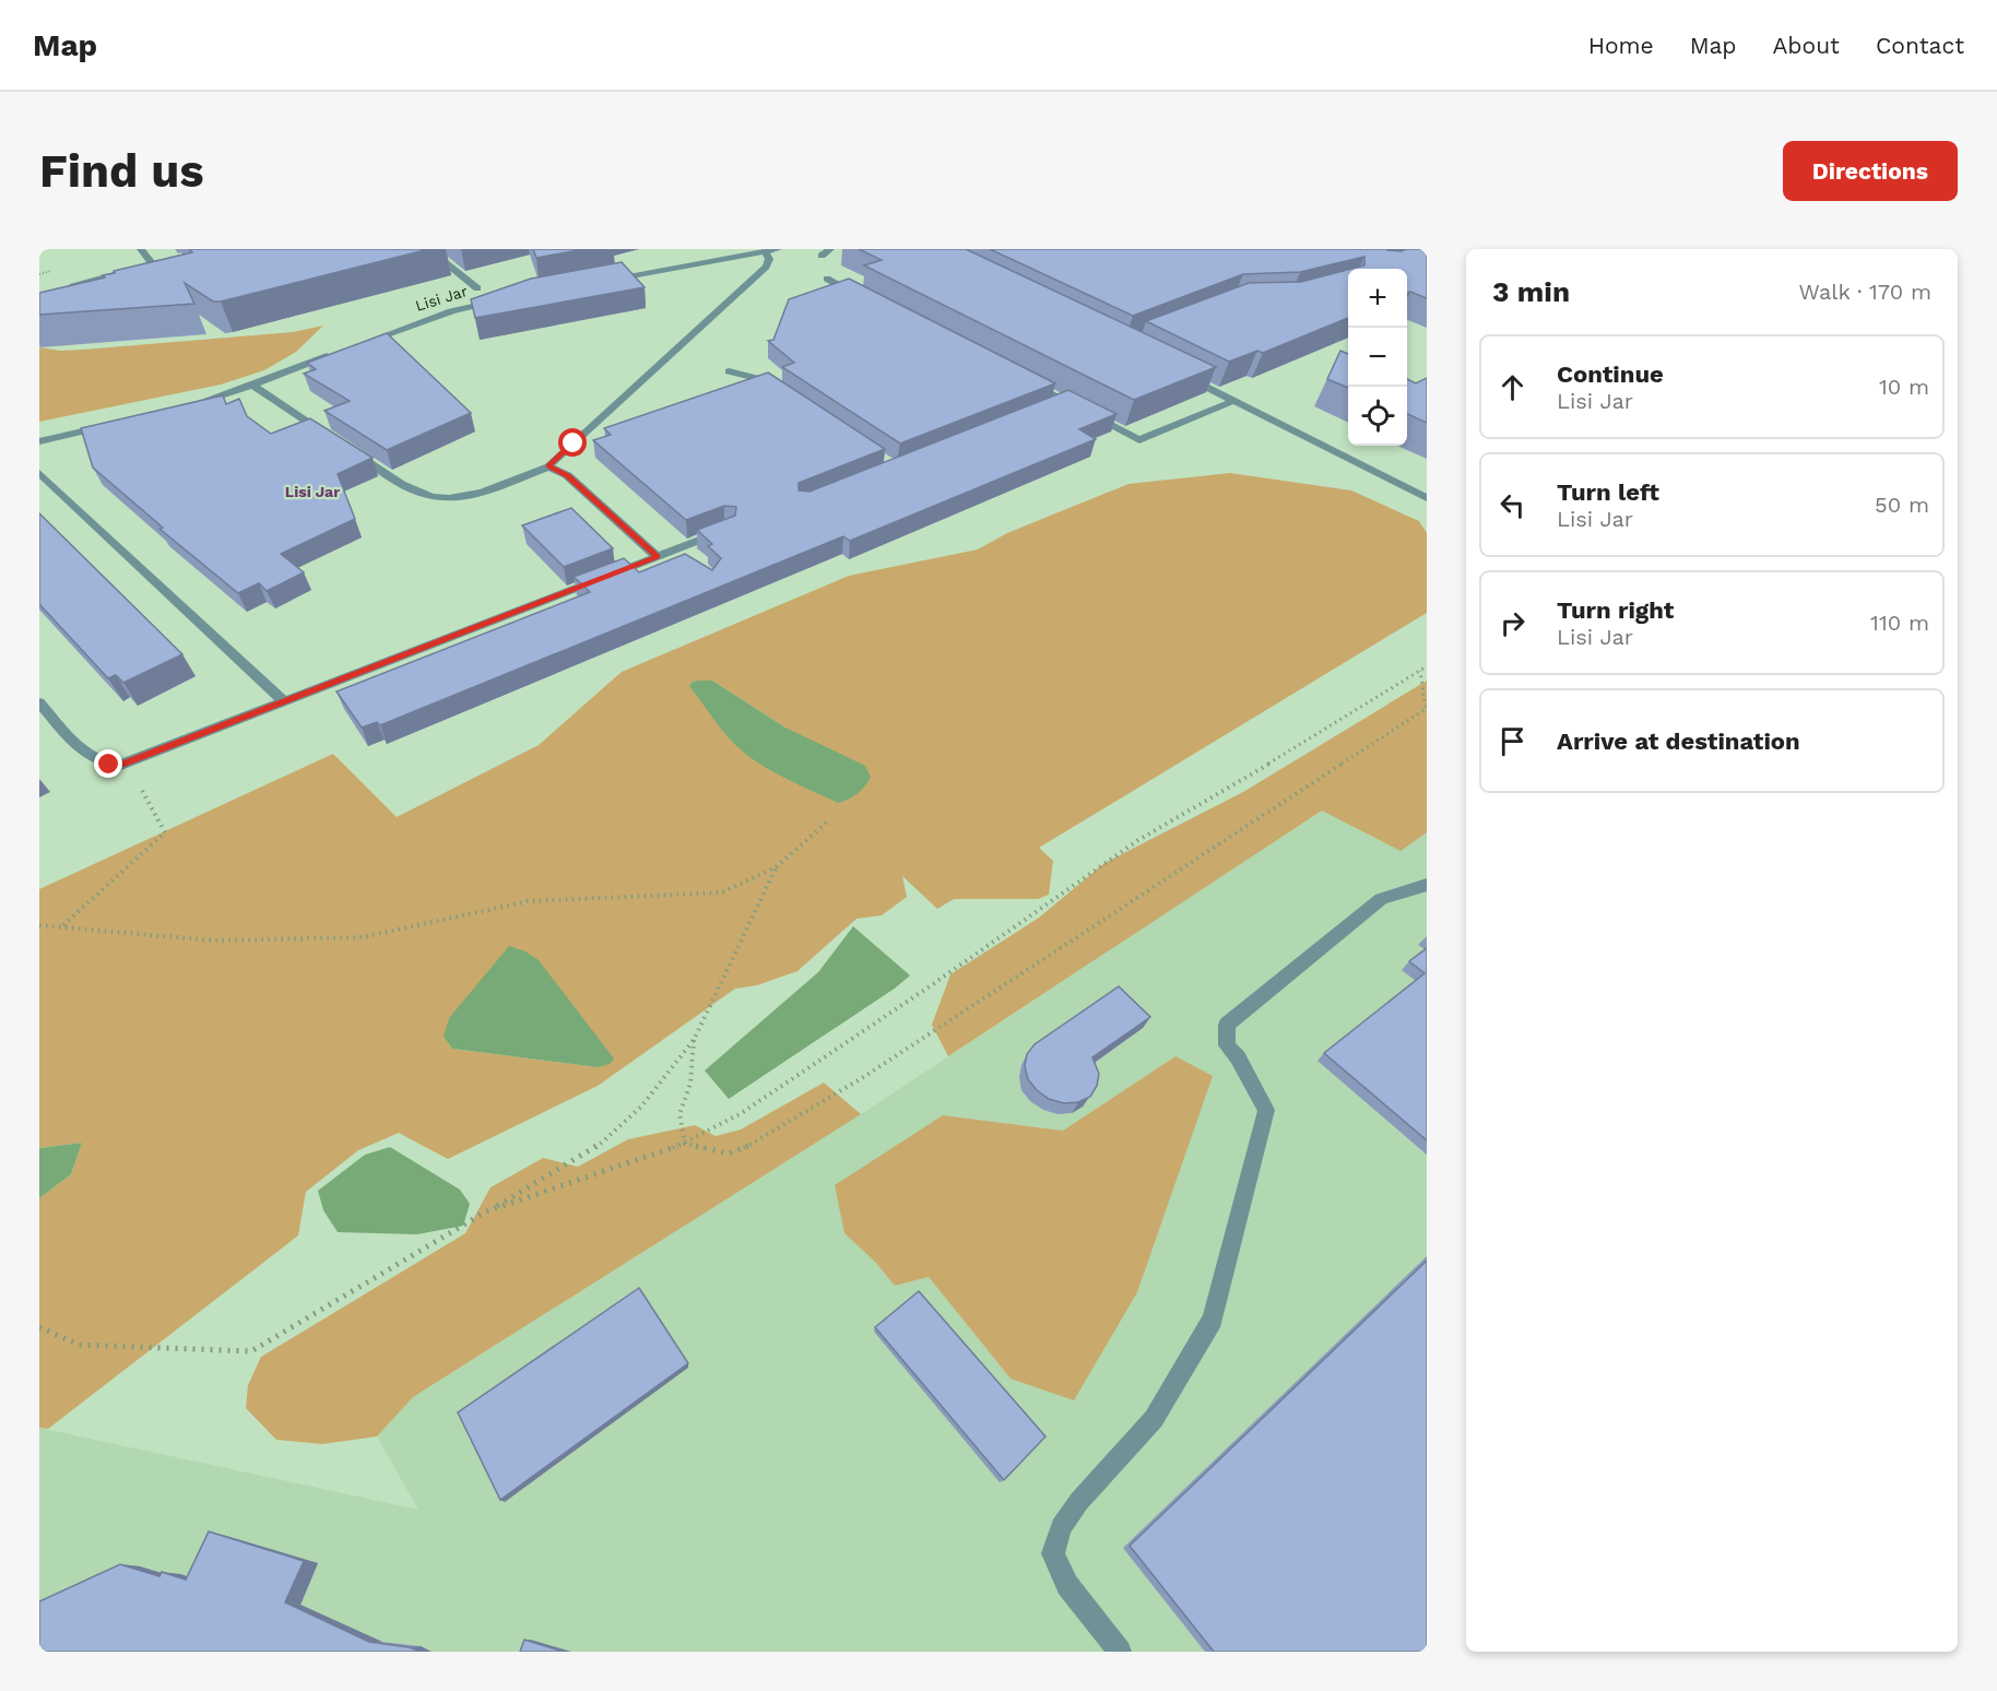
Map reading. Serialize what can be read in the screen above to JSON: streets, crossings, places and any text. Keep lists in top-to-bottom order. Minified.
{"streets":{"street":["Lisi Jar"]},"districts":["Lisi Jar"],"page":{"header":"Map","nav":["Home","Map","About","Contact"],"buttons":"Directions","title":"Find us","heading":["3 min","Walk · 170 m"],"map_buttons":["+","−"],"list":[["Continue","Lisi Jar","10 m"],["Turn left","Lisi Jar","50 m"],["Turn right","Lisi Jar","110 m"],"Arrive at destination"]}}
